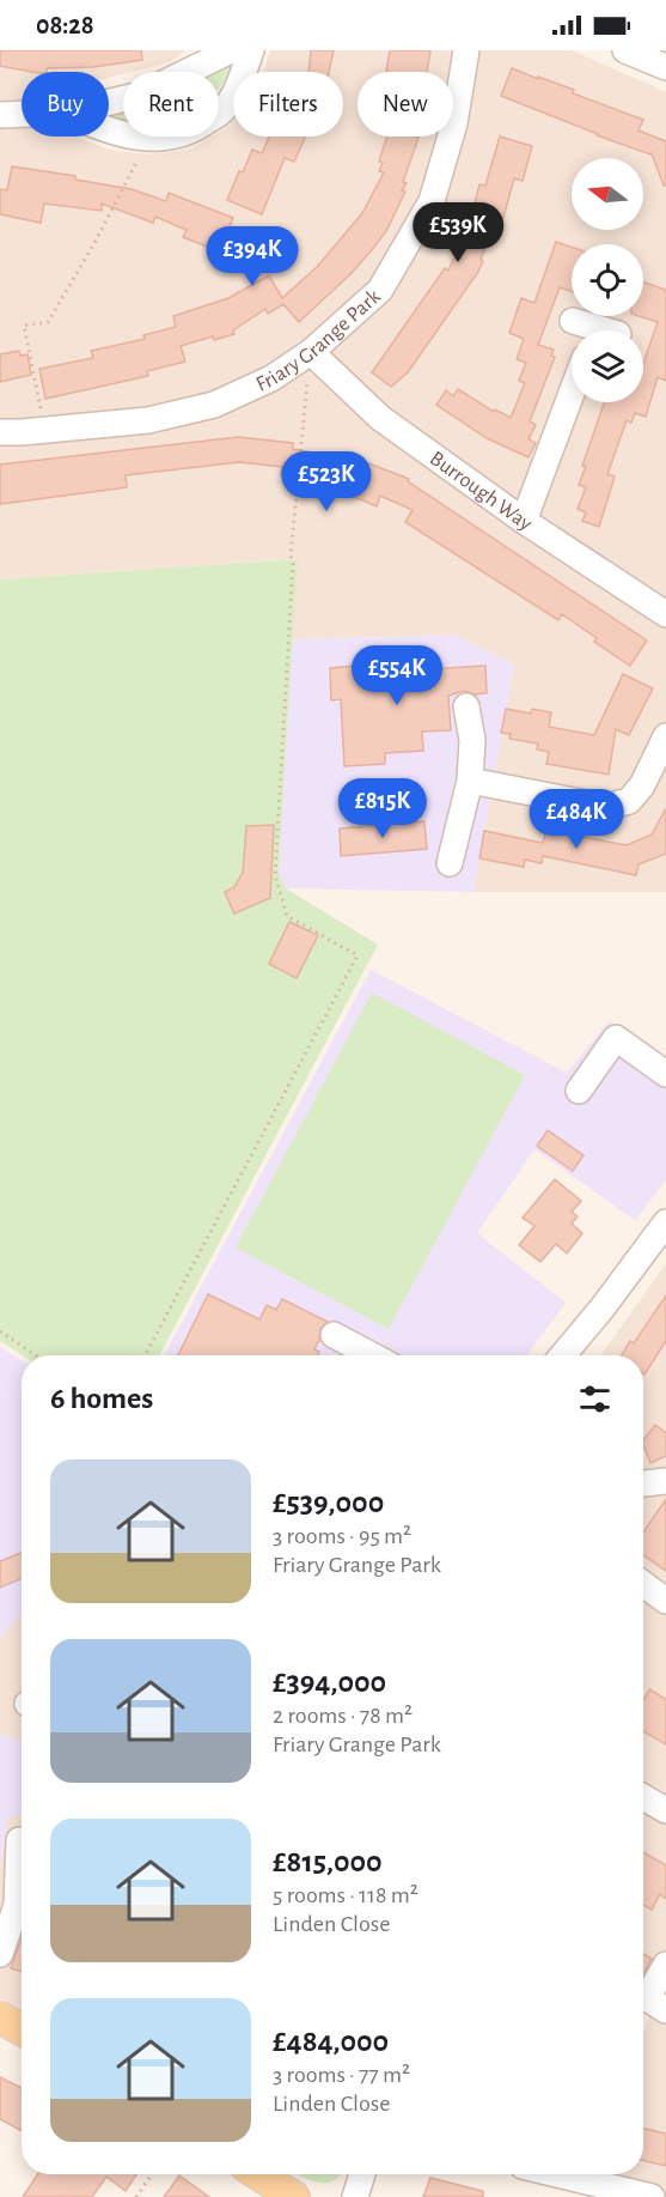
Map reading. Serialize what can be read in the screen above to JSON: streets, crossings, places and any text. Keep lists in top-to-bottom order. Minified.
{"streets":{"street":["Friary Grange Park","Burrough Way"]},"crossings":[["Friary Grange Park","Burrough Way"]],"north":"left","page":{"status":"08:28","chip":["Buy","Rent","Filters","New"],"price":["£539K","£394K","£523K","£554K","£815K","£484K"],"heading":"6 homes","list":[{"name":"£539,000","note":"3 rooms · 95 m² · Friary Grange Park"},{"name":"£394,000","note":"2 rooms · 78 m² · Friary Grange Park"},{"name":"£815,000","note":"5 rooms · 118 m² · Linden Close"},{"name":"£484,000","note":"3 rooms · 77 m² · Linden Close"}]}}
